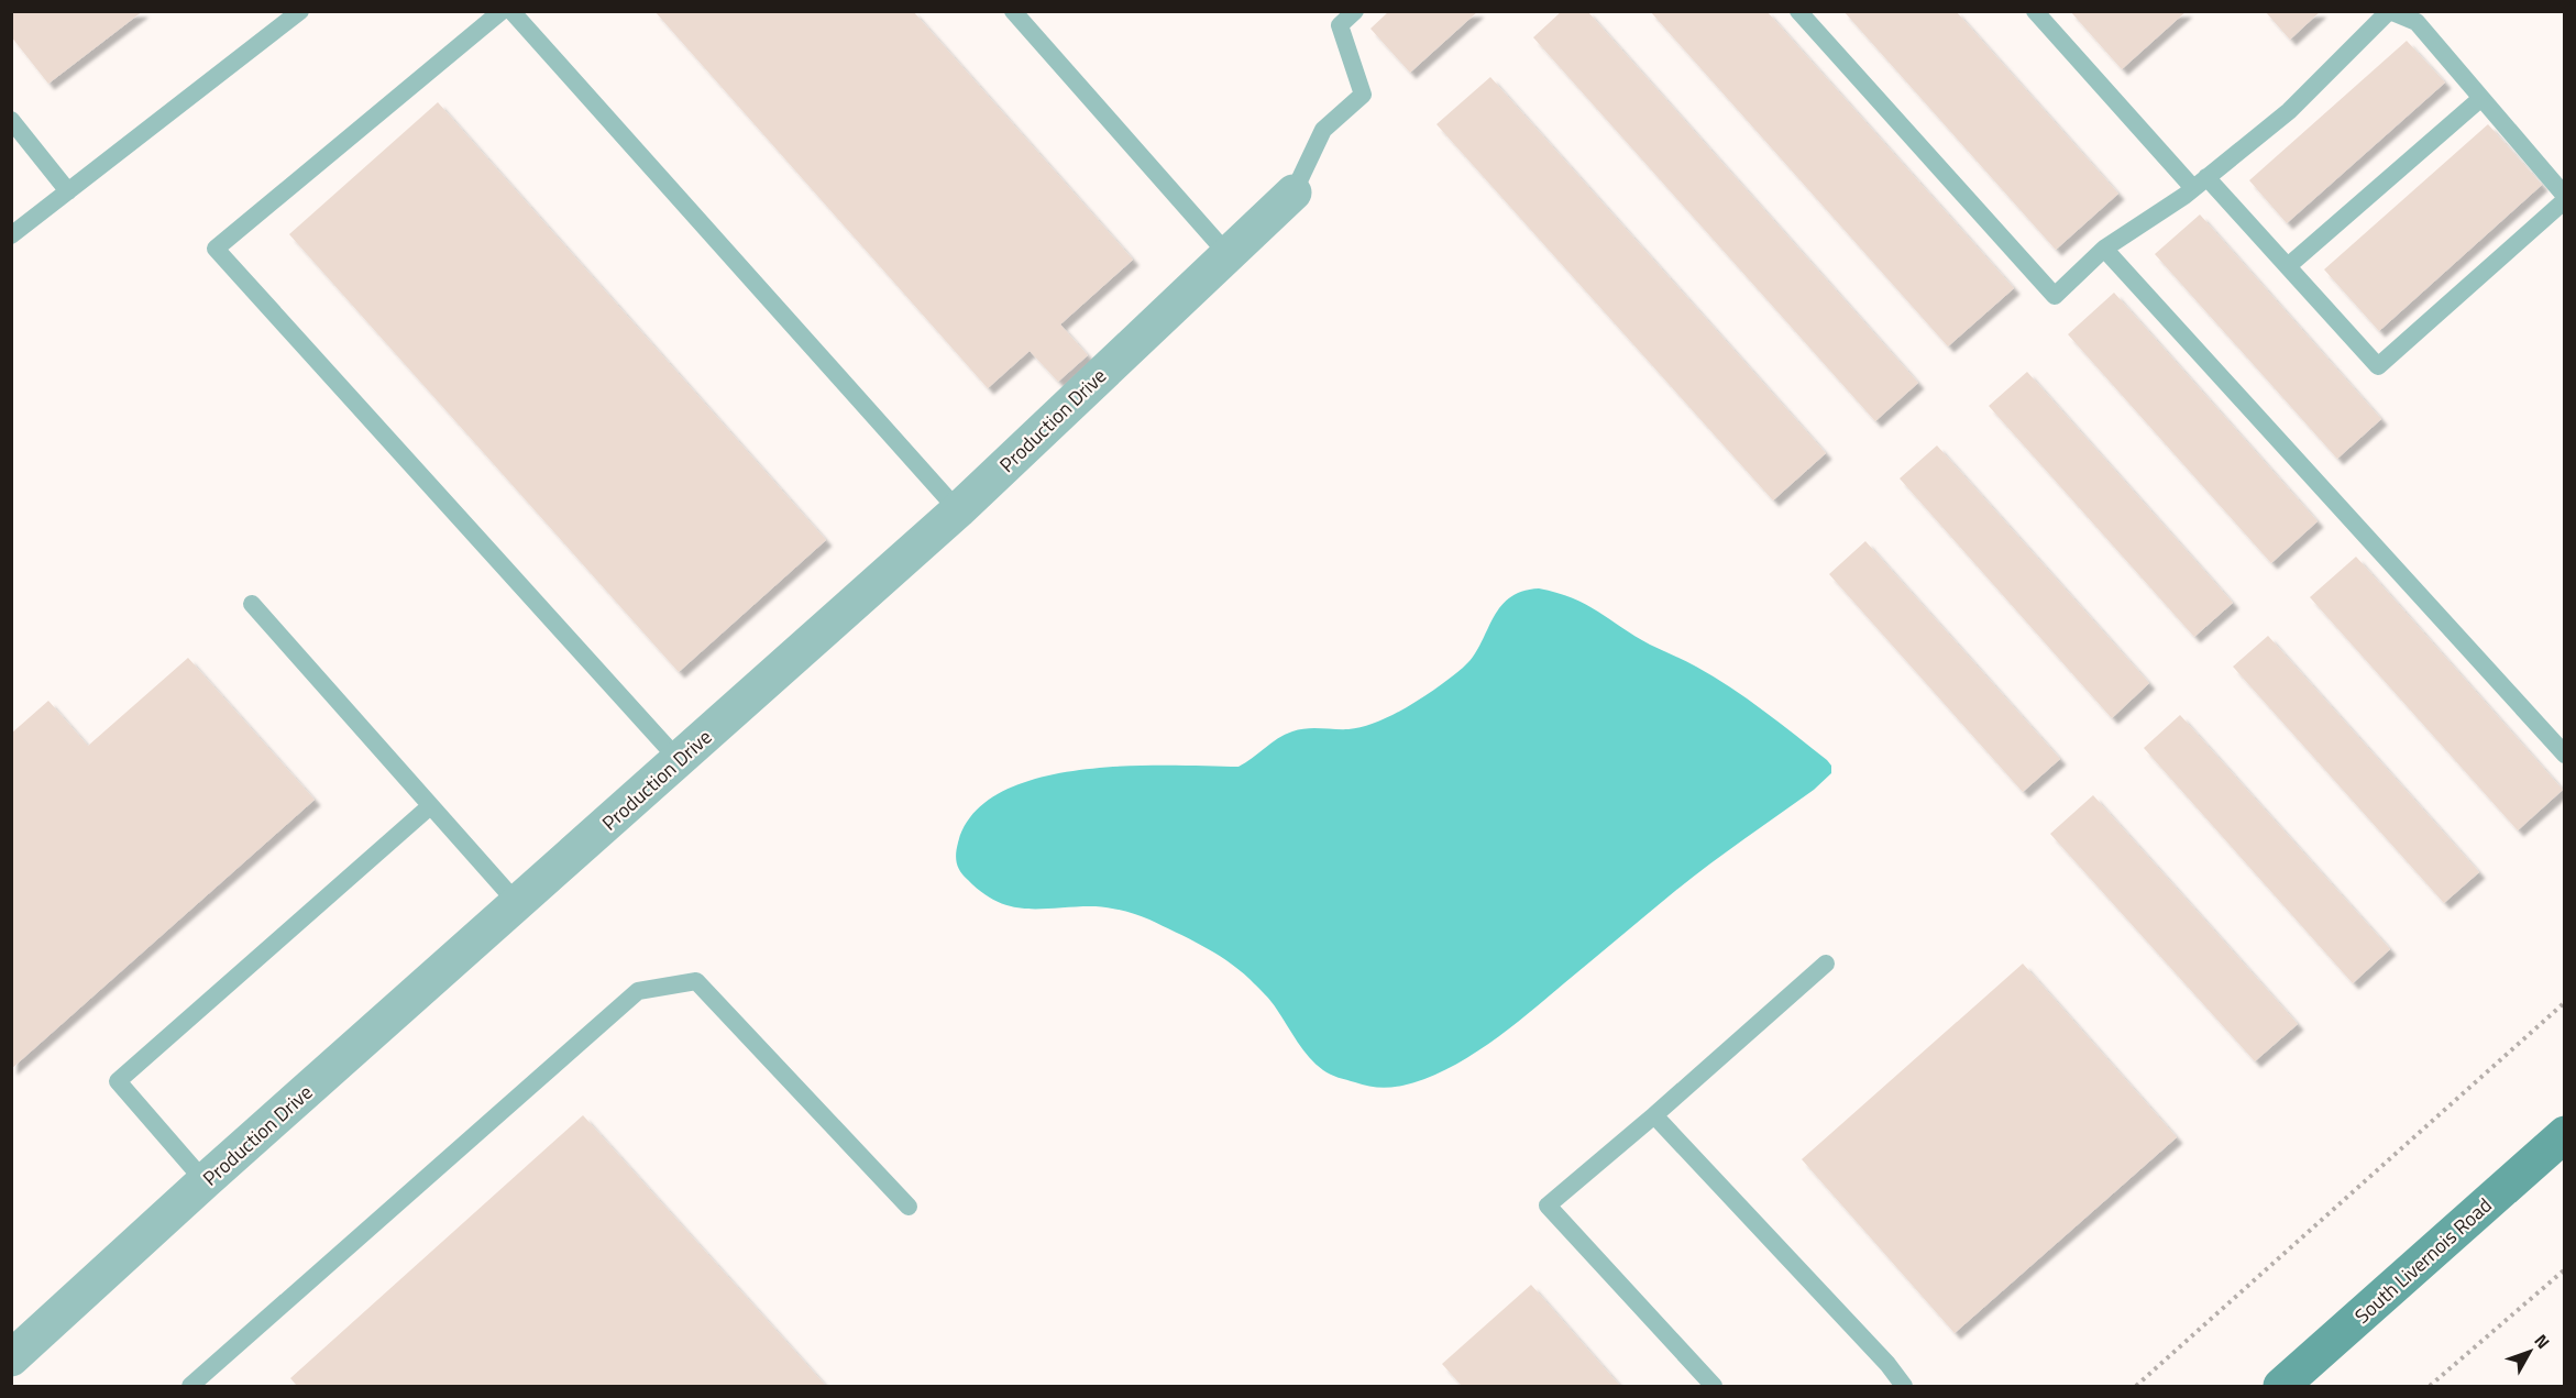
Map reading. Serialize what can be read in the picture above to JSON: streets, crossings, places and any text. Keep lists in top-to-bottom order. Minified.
{"streets":{"main road":["South Livernois Road"],"street":["Production Drive"]},"north":"top right"}
